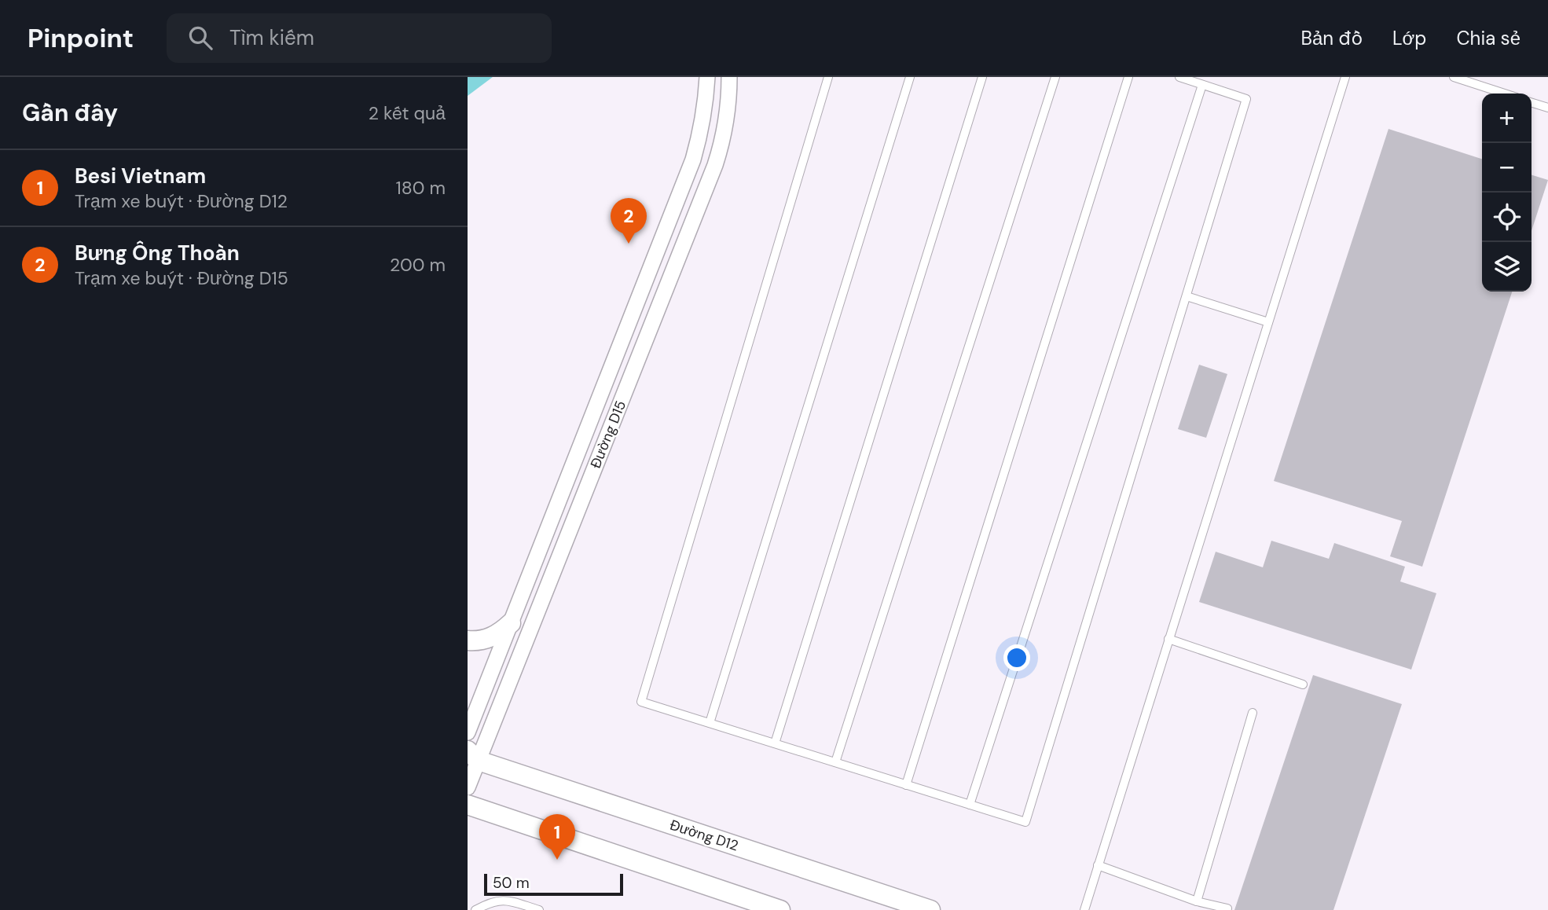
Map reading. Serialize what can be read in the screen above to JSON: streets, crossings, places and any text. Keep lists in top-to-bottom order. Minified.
{"streets":{"street":["Đường D15","Đường D12"]},"crossings":[["Đường D15","Đường D12"]],"scale_bar":"50 m","page":{"header":"Pinpoint","search":"Tìm kiếm","nav":["Bản đồ","Lớp","Chia sẻ"],"heading":["Gần đây","2 kết quả"],"map_buttons":["+","−"],"list":[{"mark":"1","name":"Besi Vietnam","note":"Trạm xe buýt · Đường D12","value":"180 m"},{"mark":"2","name":"Bưng Ông Thoàn","note":"Trạm xe buýt · Đường D15","value":"200 m"}],"pins":["2","1"],"scale":"50 m"}}
